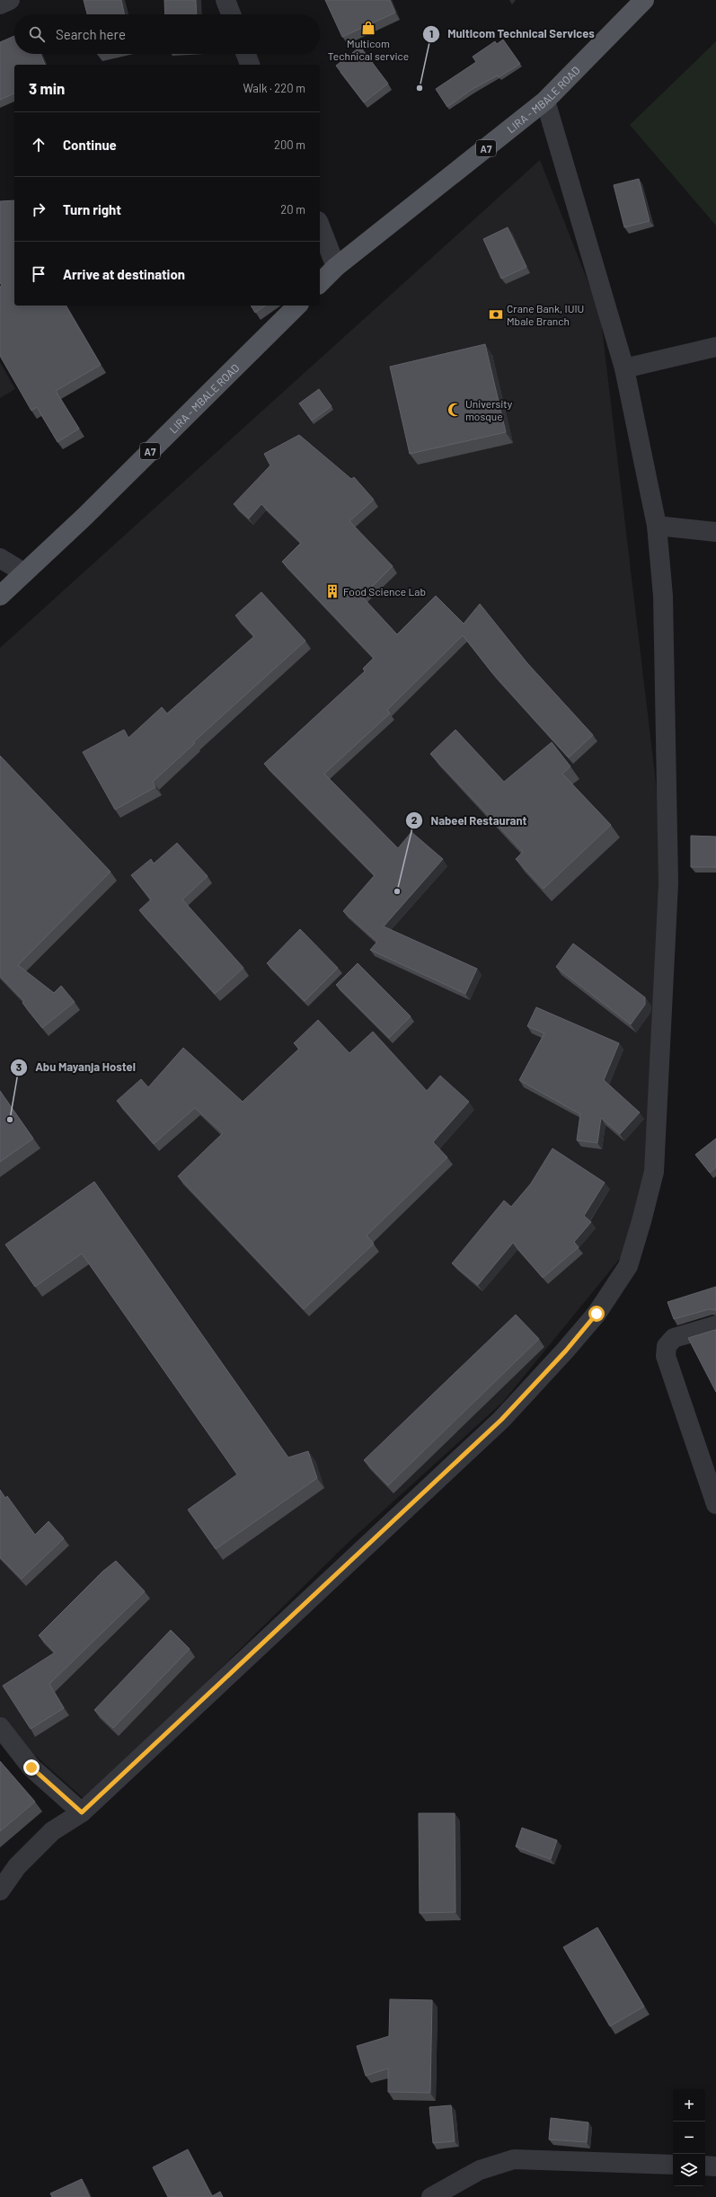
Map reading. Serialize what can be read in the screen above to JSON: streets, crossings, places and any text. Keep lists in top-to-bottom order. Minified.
{"streets":{"main road":["LIRA - MBALE ROAD","A7"]},"places":{"shop":["Multicom Technical service"],"other":["Multicom Technical Services","Nabeel Restaurant","Abu Mayanja Hostel"],"bank":["Crane Bank, IUIU Mbale Branch"],"mosque":["University mosque"],"building":["Food Science Lab"]},"page":{"search":"Search here","heading":["3 min","Walk · 220 m"],"list":[["Continue","200 m"],["Turn right","20 m"],"Arrive at destination"],"map_buttons":["+","−"]}}
